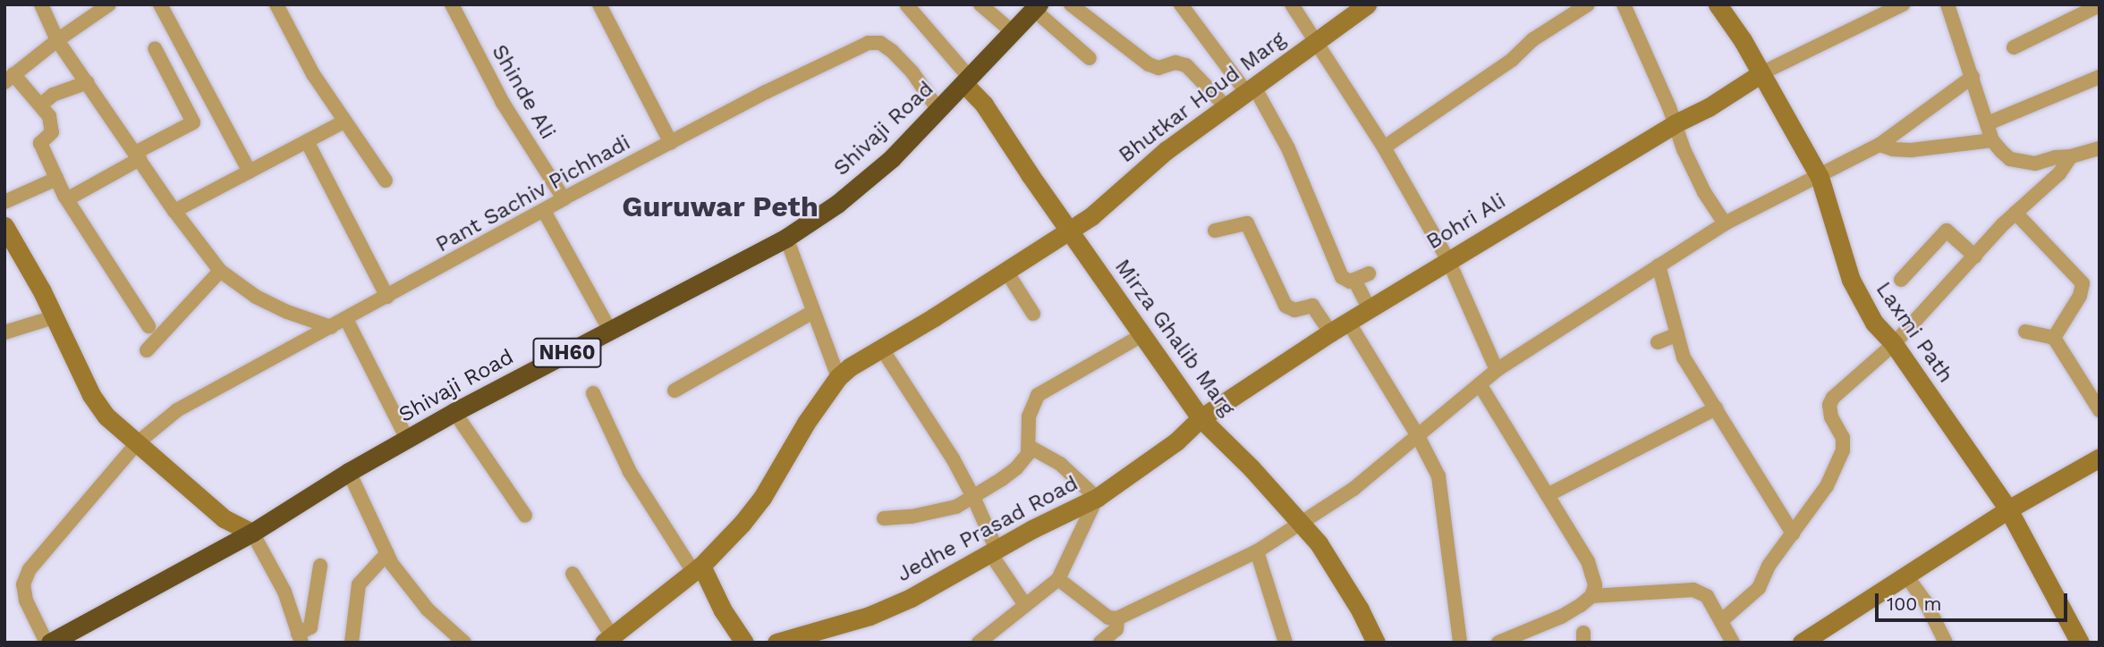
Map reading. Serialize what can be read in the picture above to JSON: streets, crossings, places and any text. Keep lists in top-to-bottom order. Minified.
{"streets":{"highway":["Shivaji Road","NH60"],"street":["Shinde Ali","Bhutkar Houd Marg","Pant Sachiv Pichhadi","Bohri Ali","Laxmi Path","Mirza Ghalib Marg","Jedhe Prasad Road"]},"crossings":[["Shinde Ali","Pant Sachiv Pichhadi"],["Bhutkar Houd Marg","Mirza Ghalib Marg"],["Shivaji Road","Pant Sachiv Pichhadi"],["Shivaji Road","Mirza Ghalib Marg"],["Bohri Ali","Laxmi Path"],["Bohri Ali","Mirza Ghalib Marg"],["Bohri Ali","Jedhe Prasad Road"],["Mirza Ghalib Marg","Jedhe Prasad Road"]],"districts":["Guruwar Peth"],"scale_bar":"100 m"}
